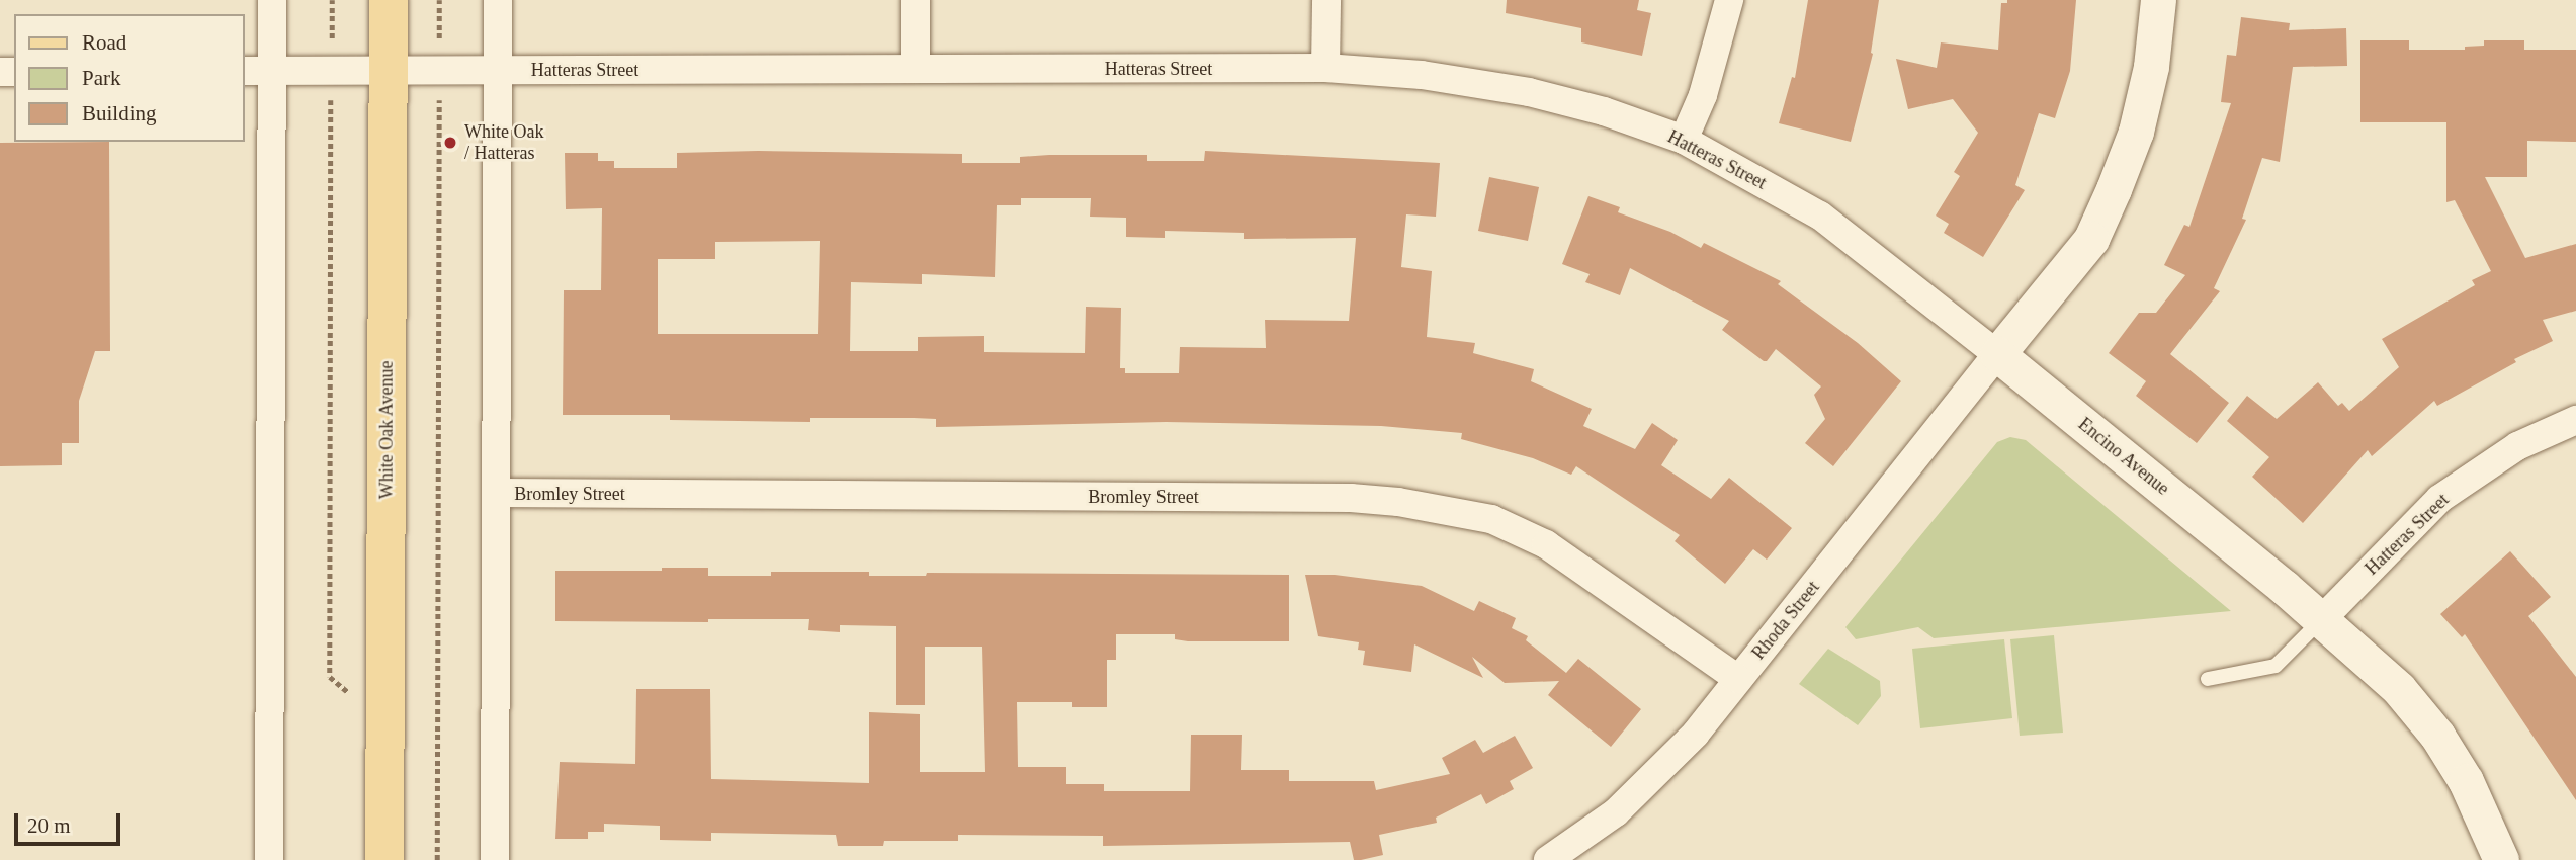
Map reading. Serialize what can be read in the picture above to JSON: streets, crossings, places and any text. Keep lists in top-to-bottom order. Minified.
{"streets":{"main road":["White Oak Avenue"],"street":["Hatteras Street","Encino Avenue","Bromley Street","Rhoda Street"]},"crossings":[["Hatteras Street","White Oak Avenue"],["Hatteras Street","Encino Avenue"],["Hatteras Street","Rhoda Street"],["Encino Avenue","Rhoda Street"],["Bromley Street","Rhoda Street"]],"places":["White Oak / Hatteras"],"legend":["Road","Park","Building"],"scale_bar":"20 m"}
